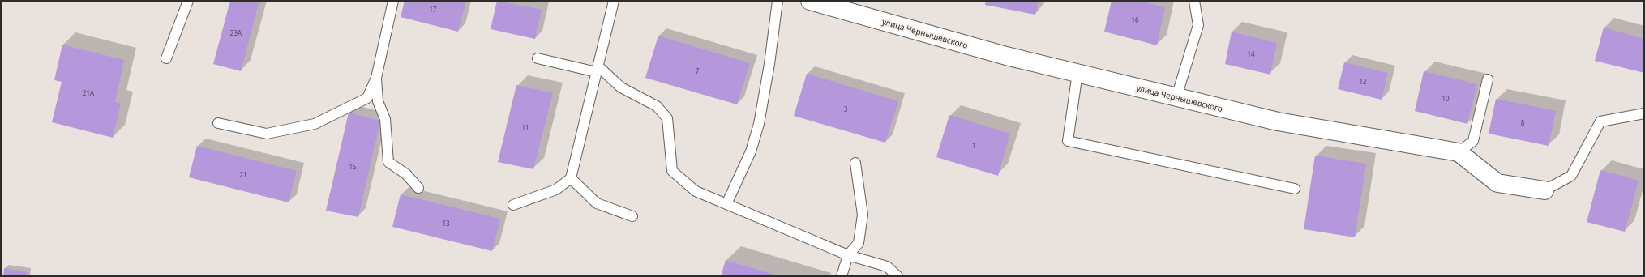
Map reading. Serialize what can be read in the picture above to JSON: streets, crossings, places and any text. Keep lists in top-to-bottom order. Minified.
{"streets":{"street":["улица Чернышевского"]},"house_numbers":["17","16","23А","14","7","12","21А","10","3","8","11","1","15","21","13"]}
